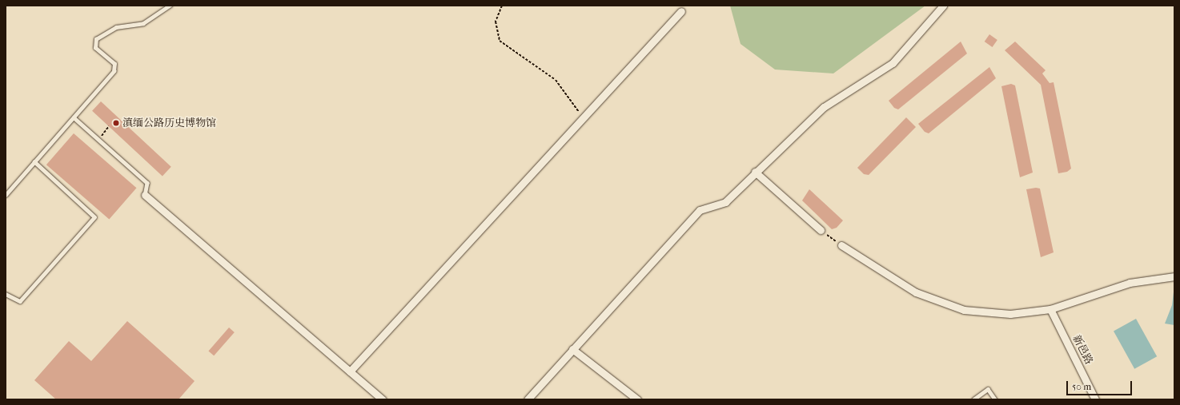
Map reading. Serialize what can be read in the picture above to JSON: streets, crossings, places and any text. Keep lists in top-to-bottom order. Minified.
{"streets":{"street":["新邑路"]},"places":["滇缅公路历史博物馆"],"scale_bar":"50 m"}
